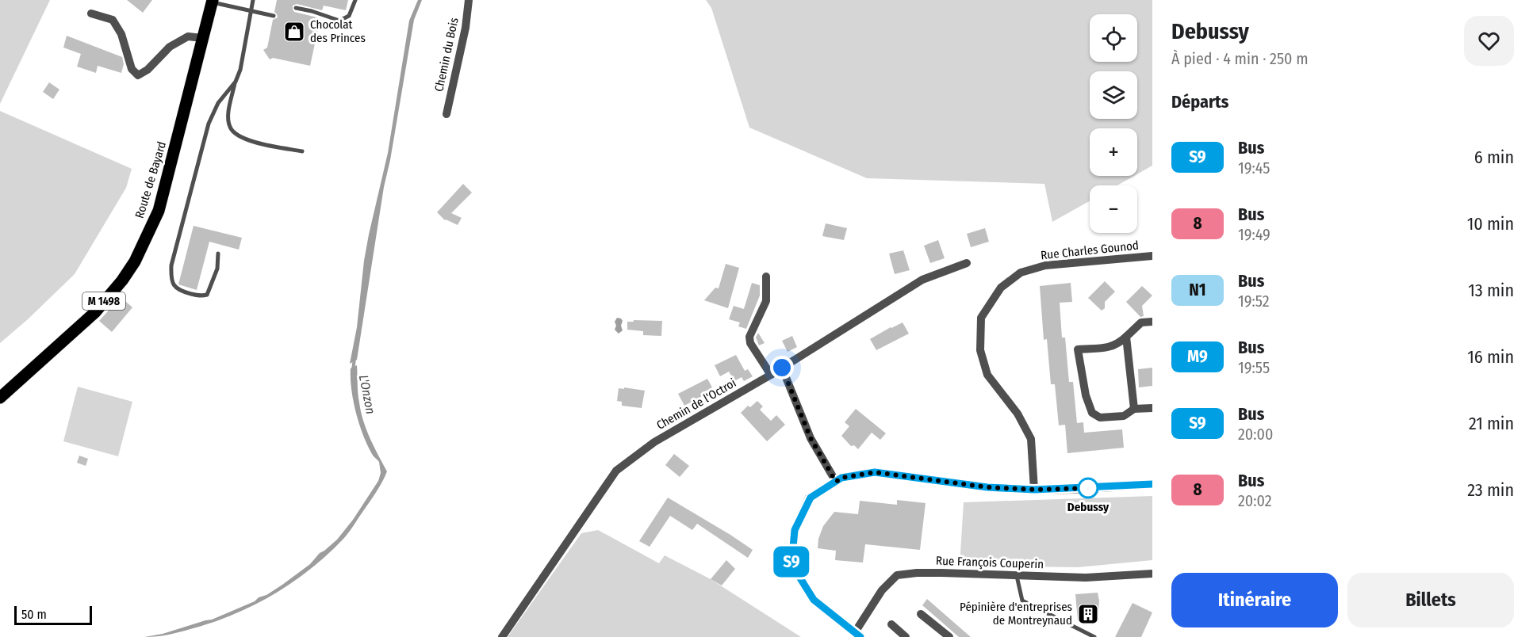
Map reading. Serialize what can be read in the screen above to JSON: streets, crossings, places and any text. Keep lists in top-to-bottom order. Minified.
{"streets":{"main road":["Route de Bayard","M 1498"],"street":["Chemin du Bois","Rue Charles Gounod","Chemin de l'Octroi","Rue François Couperin"]},"water":["L'Onzon"],"places":{"shop":["Chocolat des Princes"],"other":["Debussy"],"building":["Pépinière d'entreprises de Montreynaud"]},"lines":["bus line S9"],"scale_bar":"50 m","page":{"on_map":"S9","heading":[["Debussy","À pied · 4 min · 250 m"],"Départs"],"map_buttons":["+","−"],"list":[{"mark":"S9","name":"Bus","note":"19:45","value":"6 min"},{"mark":"8","name":"Bus","note":"19:49","value":"10 min"},{"mark":"N1","name":"Bus","note":"19:52","value":"13 min"},{"mark":"M9","name":"Bus","note":"19:55","value":"16 min"},{"mark":"S9","name":"Bus","note":"20:00","value":"21 min"},{"mark":"8","name":"Bus","note":"20:02","value":"23 min"}],"buttons":["Itinéraire","Billets"],"scale":"50 m"}}
